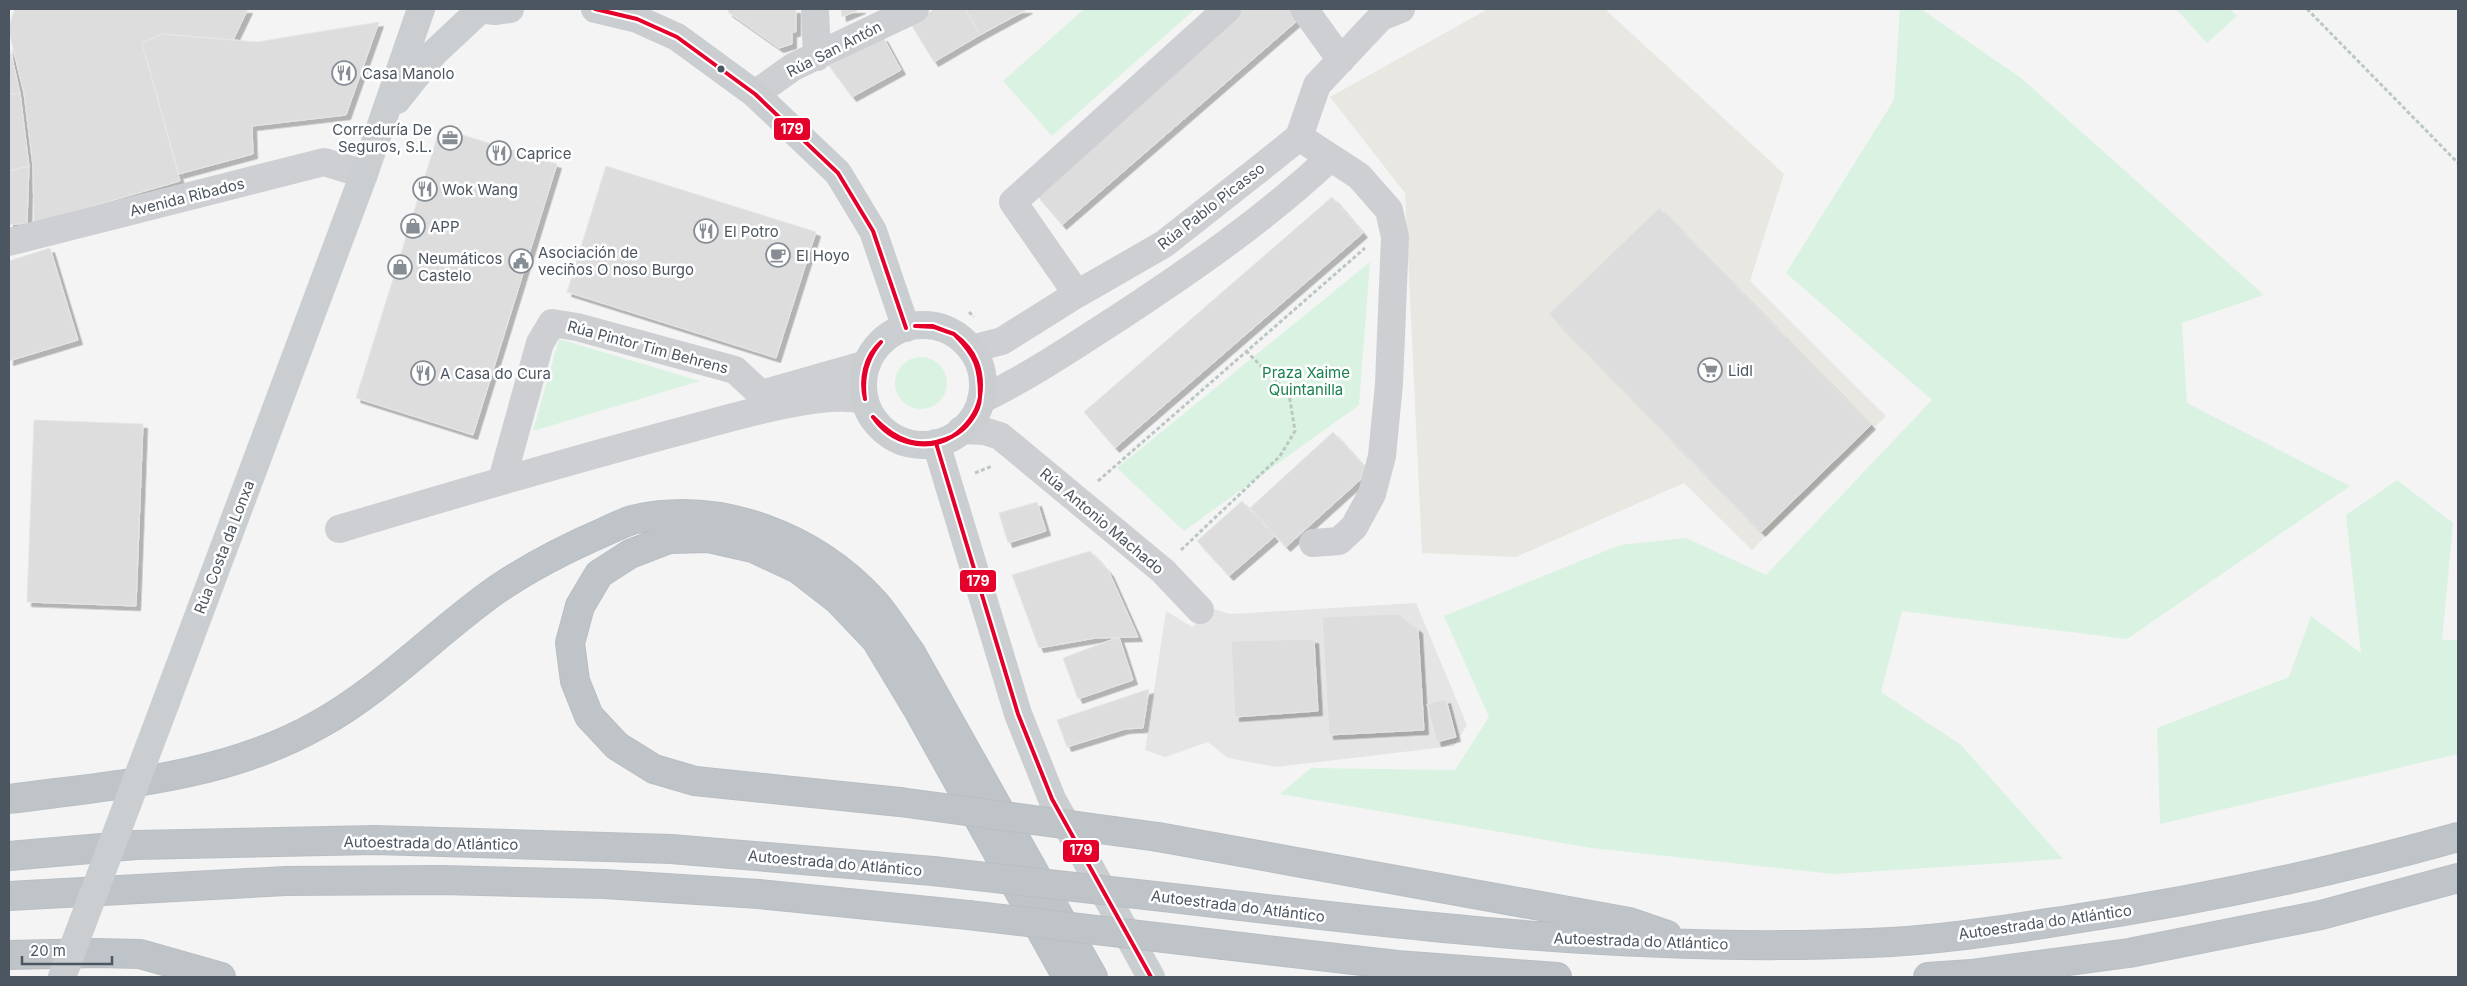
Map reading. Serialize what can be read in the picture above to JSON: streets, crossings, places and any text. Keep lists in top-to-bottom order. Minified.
{"streets":{"highway":["Autoestrada do Atlántico"],"main road":["Rúa Costa da Lonxa"],"street":["Rúa San Antón","Avenida Ribados","Rúa Pablo Picasso","Rúa Pintor Tim Behrens","Rúa Antonio Machado"]},"crossings":[["Avenida Ribados","Rúa Costa da Lonxa"],["Rúa Pablo Picasso","Rúa Pintor Tim Behrens"],["Rúa Pablo Picasso","Rúa Antonio Machado"],["Rúa Pintor Tim Behrens","Rúa Antonio Machado"]],"parks":["Praza Xaime Quintanilla"],"places":{"restaurant":["Casa Manolo","Caprice","Wok Wang","El Potro","A Casa do Cura"],"office":["Correduría De Seguros, S.L."],"shop":["APP","Neumáticos Castelo"],"cafe":["El Hoyo"],"public building":["Asociación de veciños O noso Burgo"],"supermarket":["Lidl"]},"lines":["transit line 179"],"scale_bar":"20 m"}
